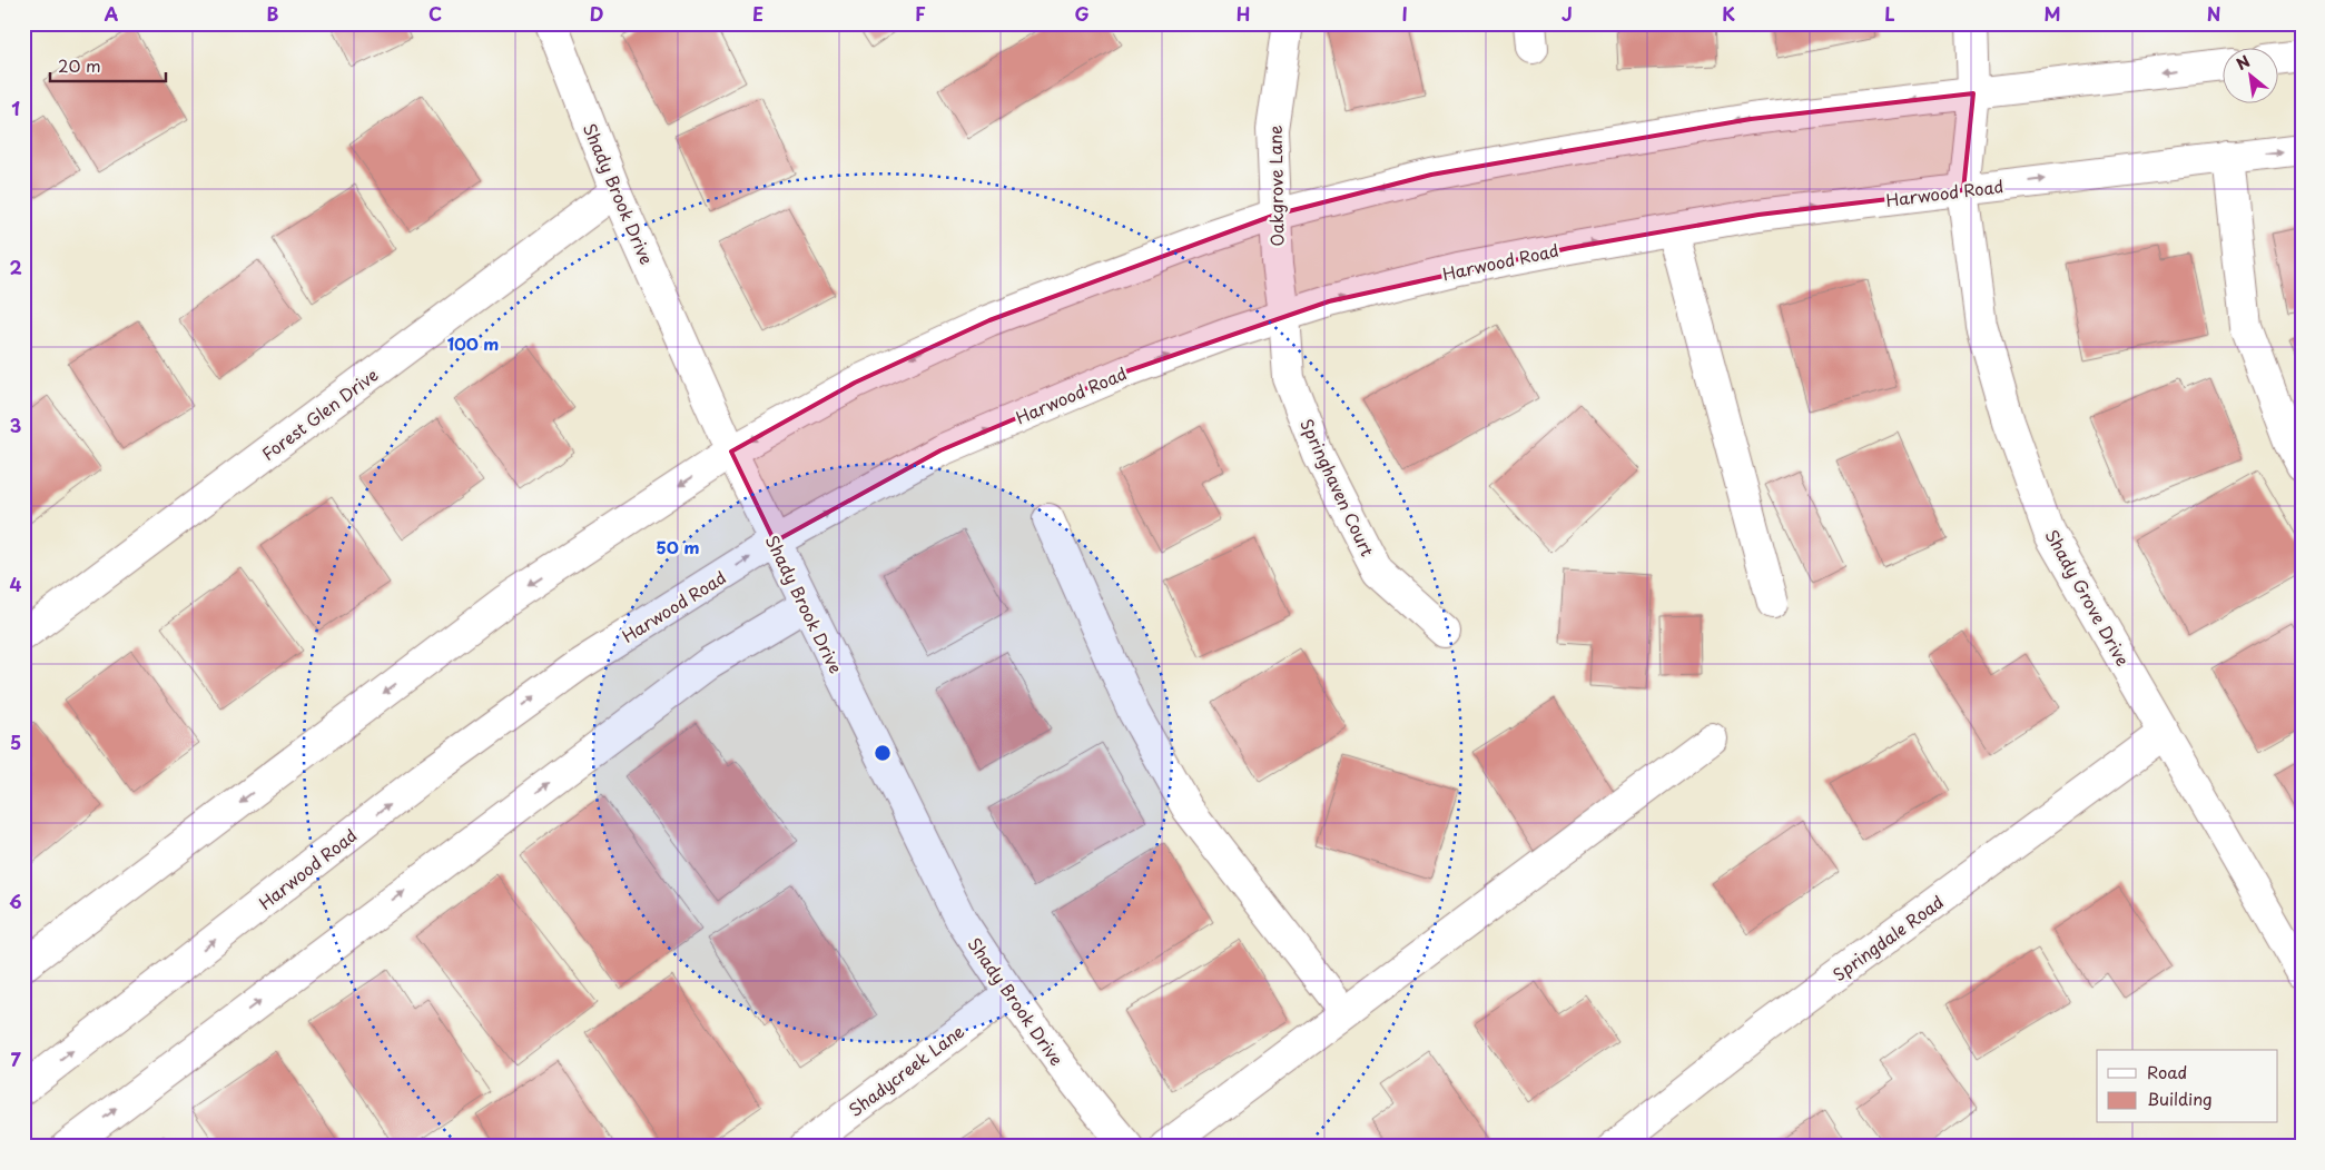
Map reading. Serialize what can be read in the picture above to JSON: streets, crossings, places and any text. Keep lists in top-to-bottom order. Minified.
{"streets":{"main road":["Oakgrove Lane","Harwood Road","Shady Brook Drive","Forest Glen Drive","Springhaven Court","Shady Grove Drive","Springdale Road","Shadycreek Lane"]},"crossings":[["Oakgrove Lane","Harwood Road"],["Oakgrove Lane","Springhaven Court"],["Harwood Road","Shady Brook Drive"],["Harwood Road","Springhaven Court"],["Harwood Road","Shady Grove Drive"],["Shady Brook Drive","Forest Glen Drive"],["Shady Brook Drive","Shadycreek Lane"],["Shady Grove Drive","Springdale Road"]],"legend":["Road","Building"],"scale_bar":"20 m","north":"top left","grid":{"columns":["A","B","C","D","E","F","G","H","I","J","K","L","M","N"],"rows":["1","2","3","4","5","6","7"]},"rings":["100 m","50 m"]}
